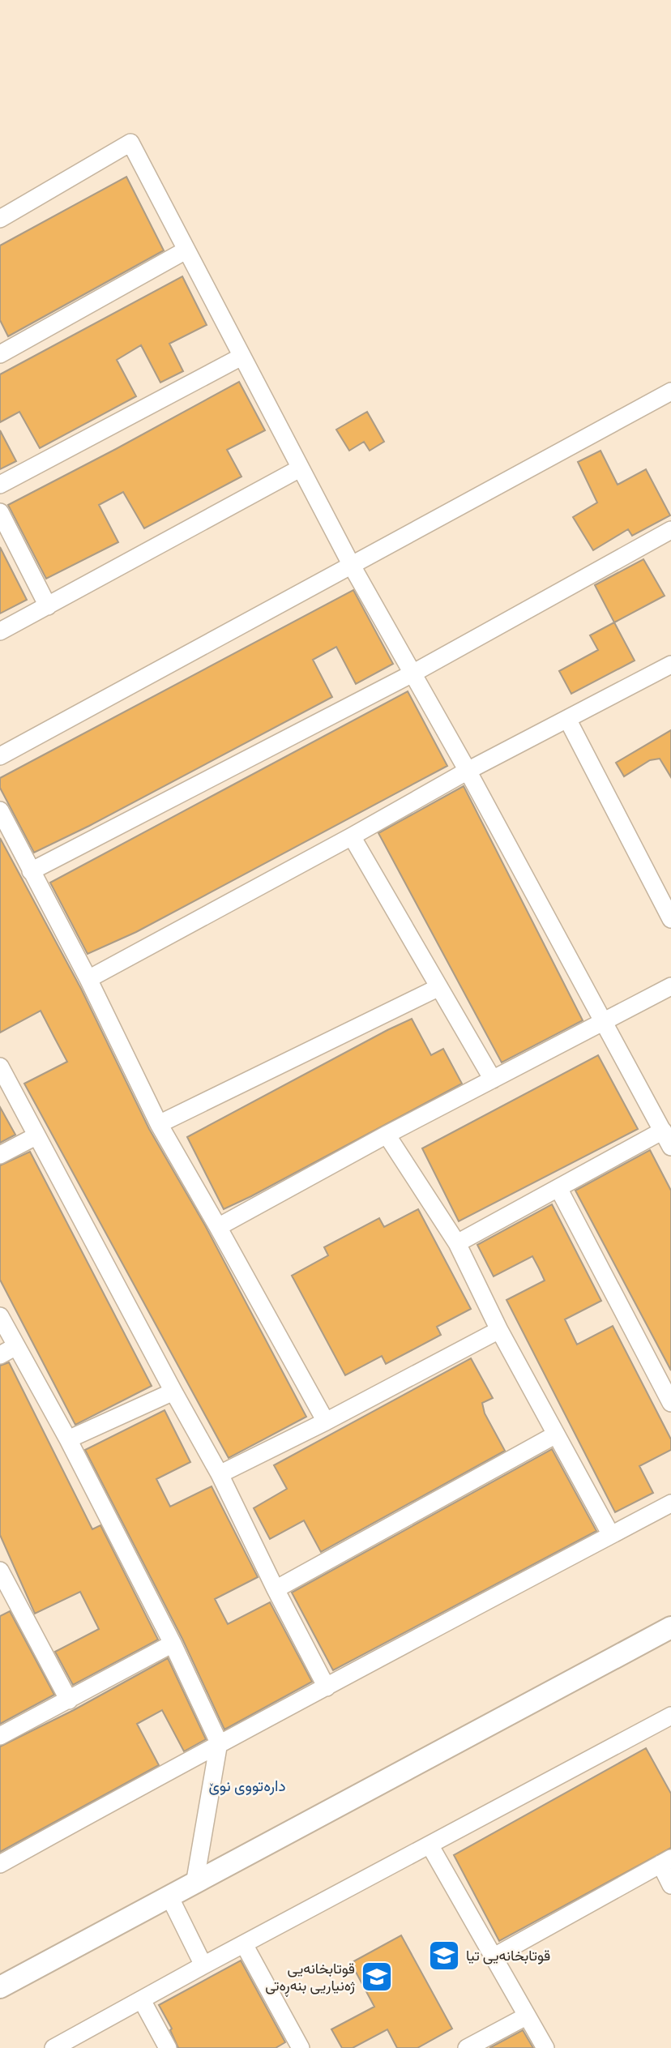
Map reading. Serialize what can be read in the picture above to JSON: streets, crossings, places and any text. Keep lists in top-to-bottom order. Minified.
{"districts":["دارەتووی نوێ"],"places":{"school or university":["قوتابخانەیی تیا","قوتابخانەیی ژەنیاریی بنەڕەتی"]}}
